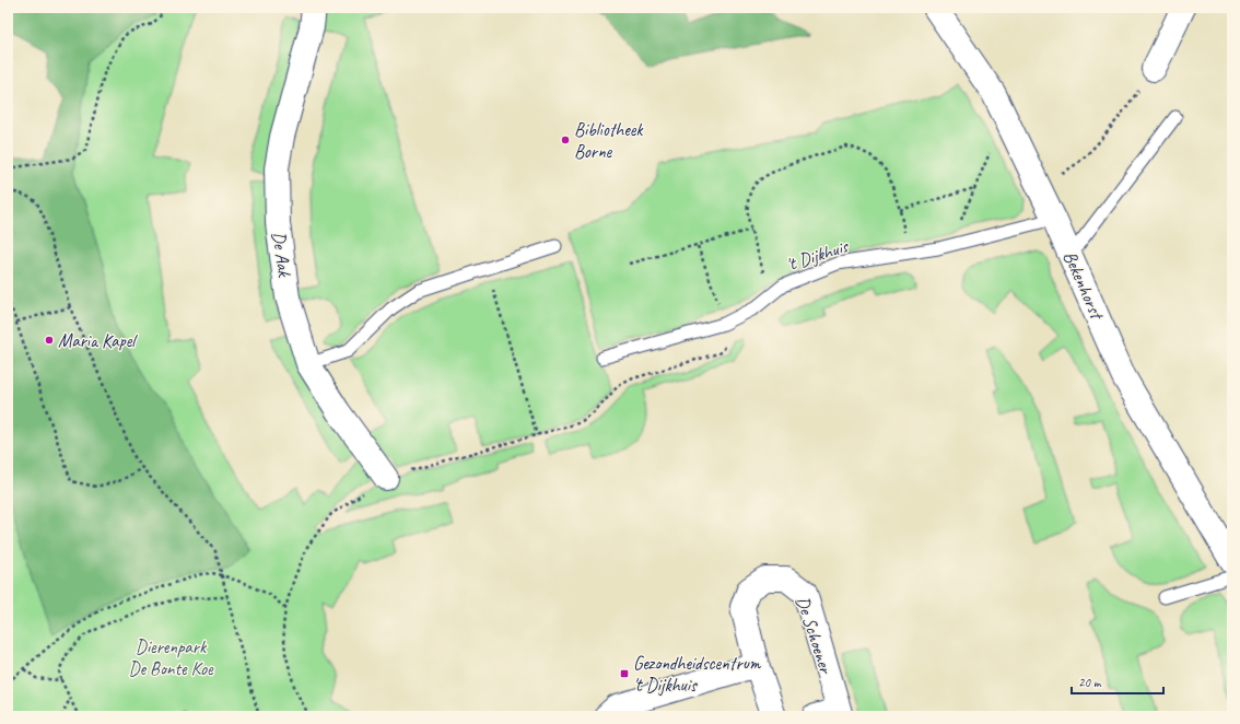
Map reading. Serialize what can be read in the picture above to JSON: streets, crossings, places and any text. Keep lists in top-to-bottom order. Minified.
{"streets":{"street":["De Aak","Bekenhorst","De Schoener"],"lane":["'t Dijkhuis"]},"crossings":[["'t Dijkhuis","Bekenhorst"]],"parks":["Dierenpark De Bonte Koe"],"places":{"other":["Bibliotheek Borne","Maria Kapel"],"transit":["Gezondheidscentrum 't Dijkhuis"]},"scale_bar":"20 m"}
